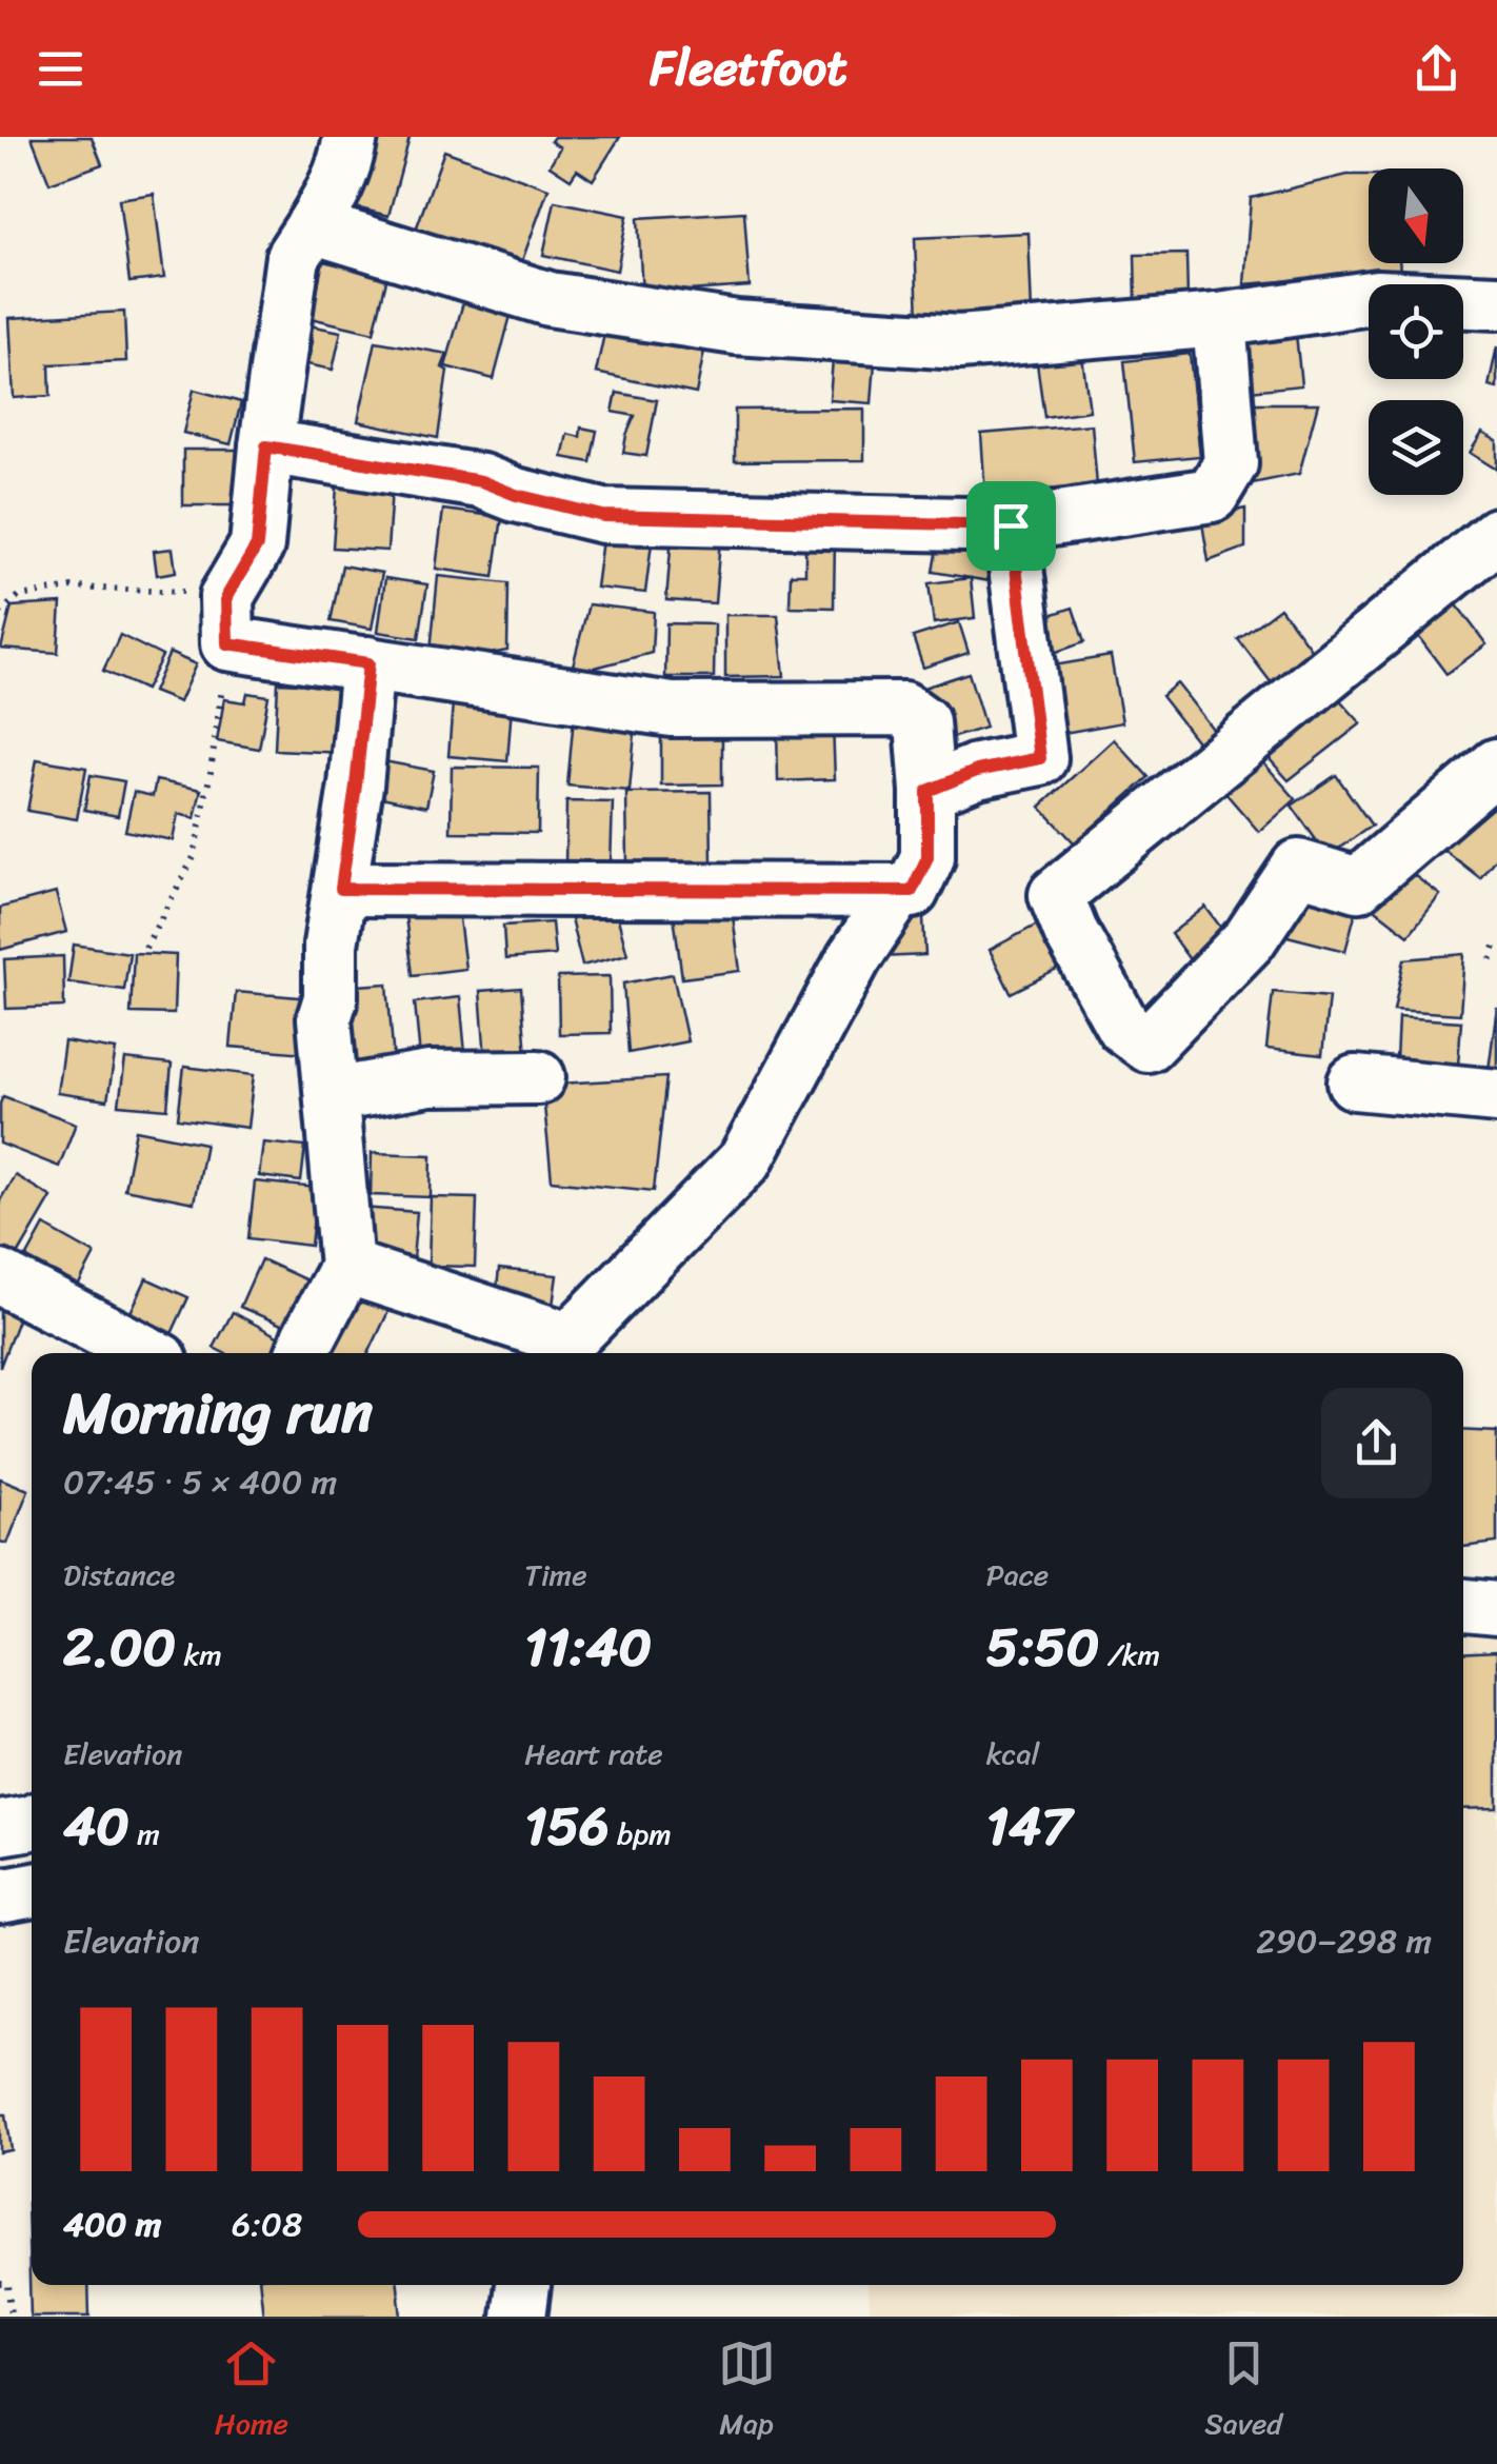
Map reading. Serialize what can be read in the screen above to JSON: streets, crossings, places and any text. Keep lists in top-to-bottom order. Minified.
{"north":"bottom","page":{"header":"Fleetfoot","heading":["Morning run","07:45 · 5 × 400 m"],"stats":[["Distance","2.00 km"],["Time","11:40"],["Pace","5:50 /km"],["Elevation","40 m"],["Heart rate","156 bpm"],["kcal","147"]],"chart":["Elevation","290–298 m"],"list":[{"name":"400 m","note":"6:08"}],"tabs":["Home","Map","Saved"]}}
